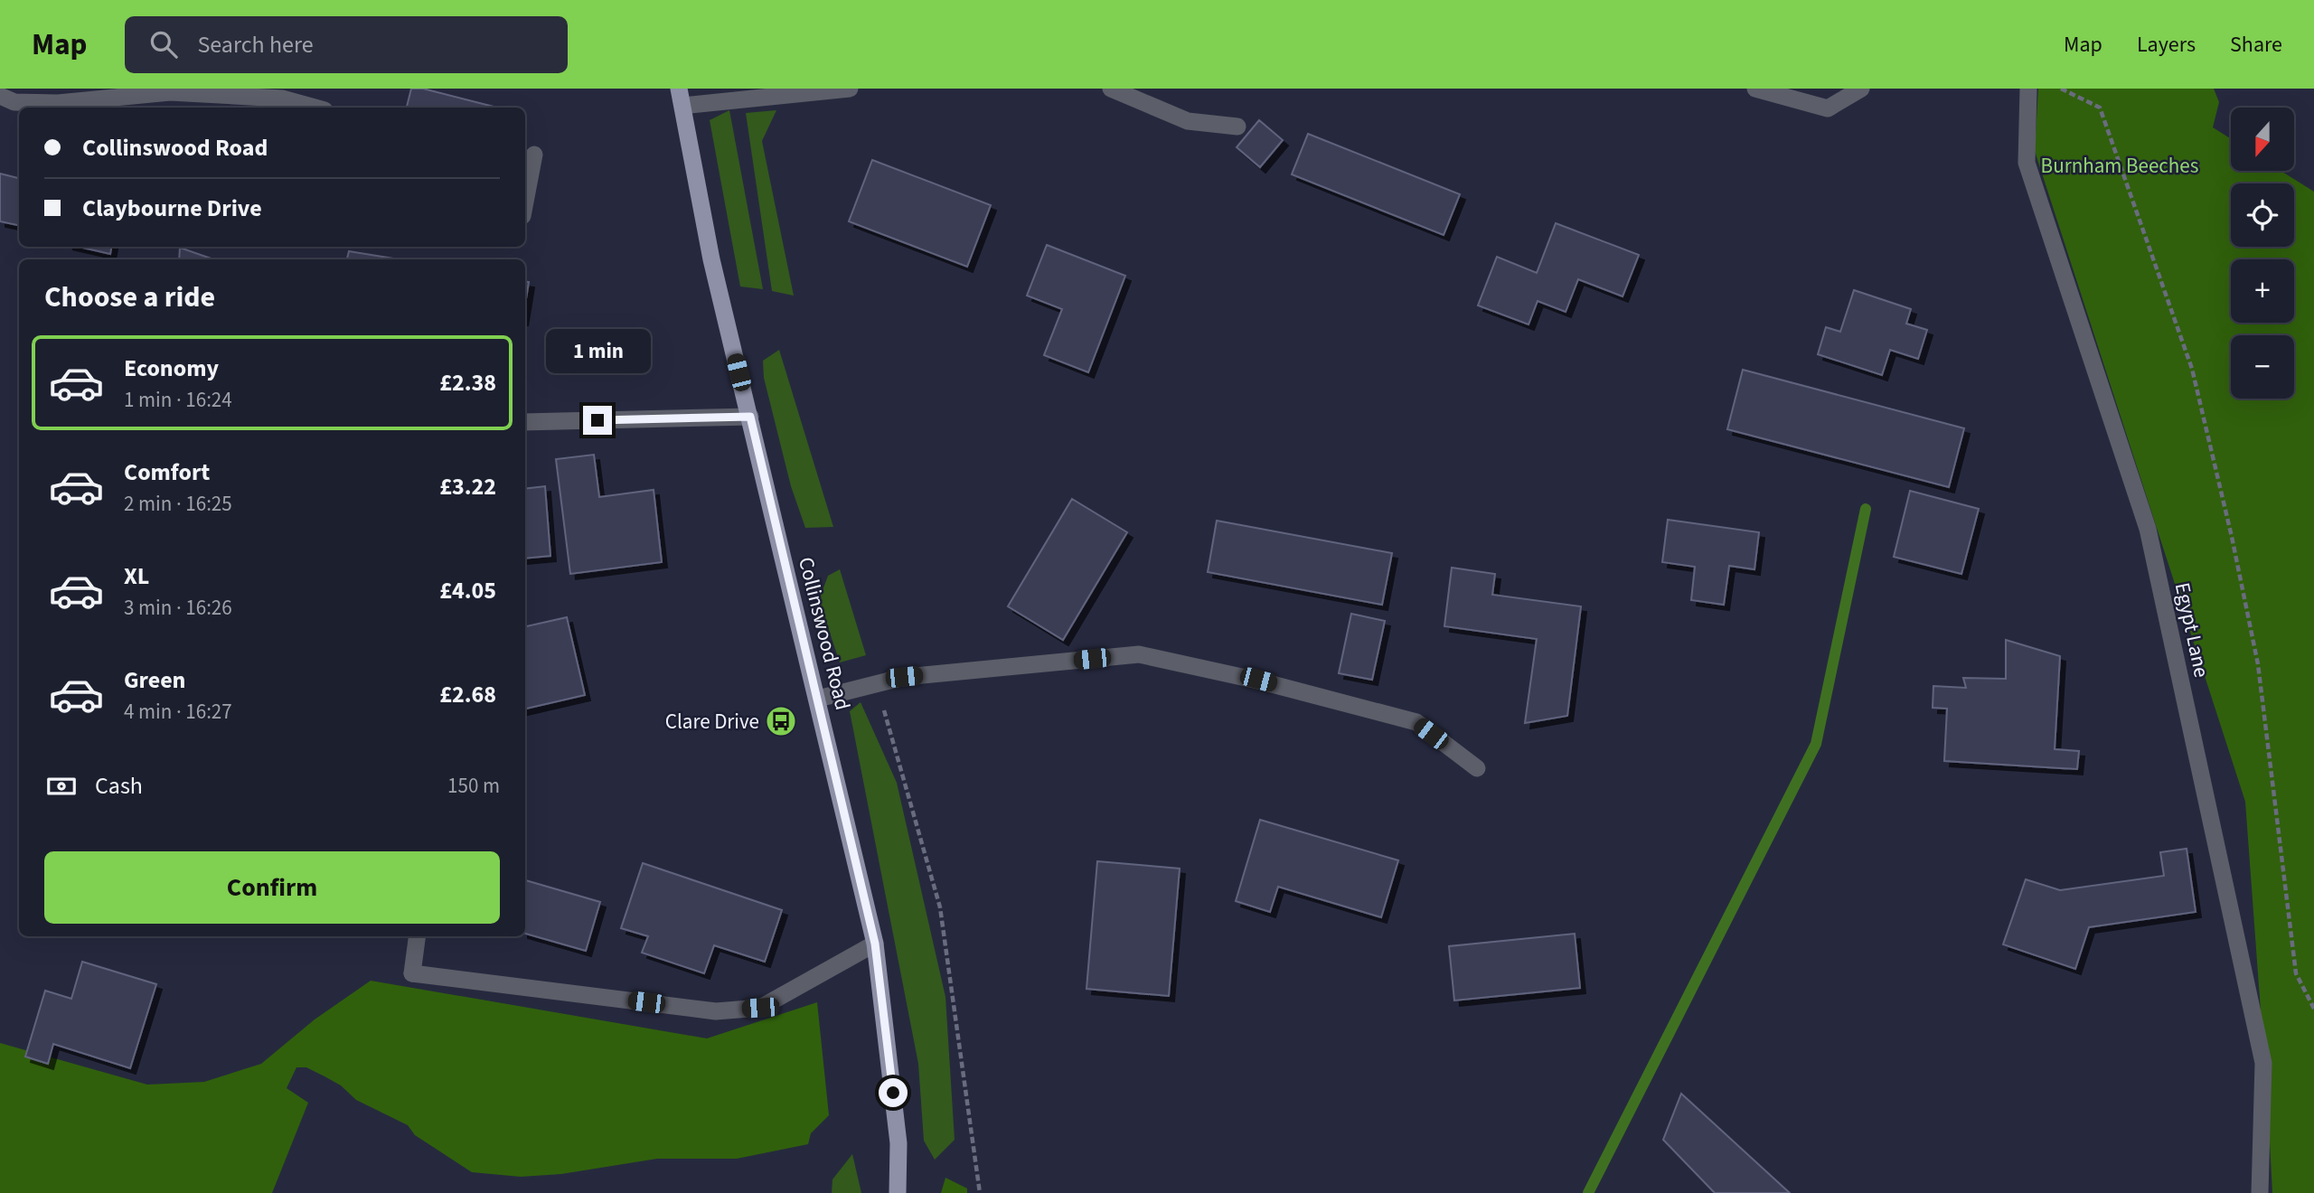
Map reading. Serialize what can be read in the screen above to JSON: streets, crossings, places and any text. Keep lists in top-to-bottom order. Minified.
{"streets":{"main road":["Collinswood Road"],"street":["Egypt Lane"]},"parks":["Burnham Beeches"],"places":{"bus stop":["Clare Drive"]},"north":"bottom","page":{"header":"Map","search":"Search here","nav":["Map","Layers","Share"],"map_buttons":["+","−"],"banner":["Collinswood Road","Claybourne Drive"],"heading":"Choose a ride","bubble":"1 min","list":[{"name":"Economy","note":"1 min · 16:24","value":"£2.38"},{"name":"Comfort","note":"2 min · 16:25","value":"£3.22"},{"name":"XL","note":"3 min · 16:26","value":"£4.05"},{"name":"Green","note":"4 min · 16:27","value":"£2.68"}],"pay":["Cash","150 m"],"buttons":"Confirm"}}
